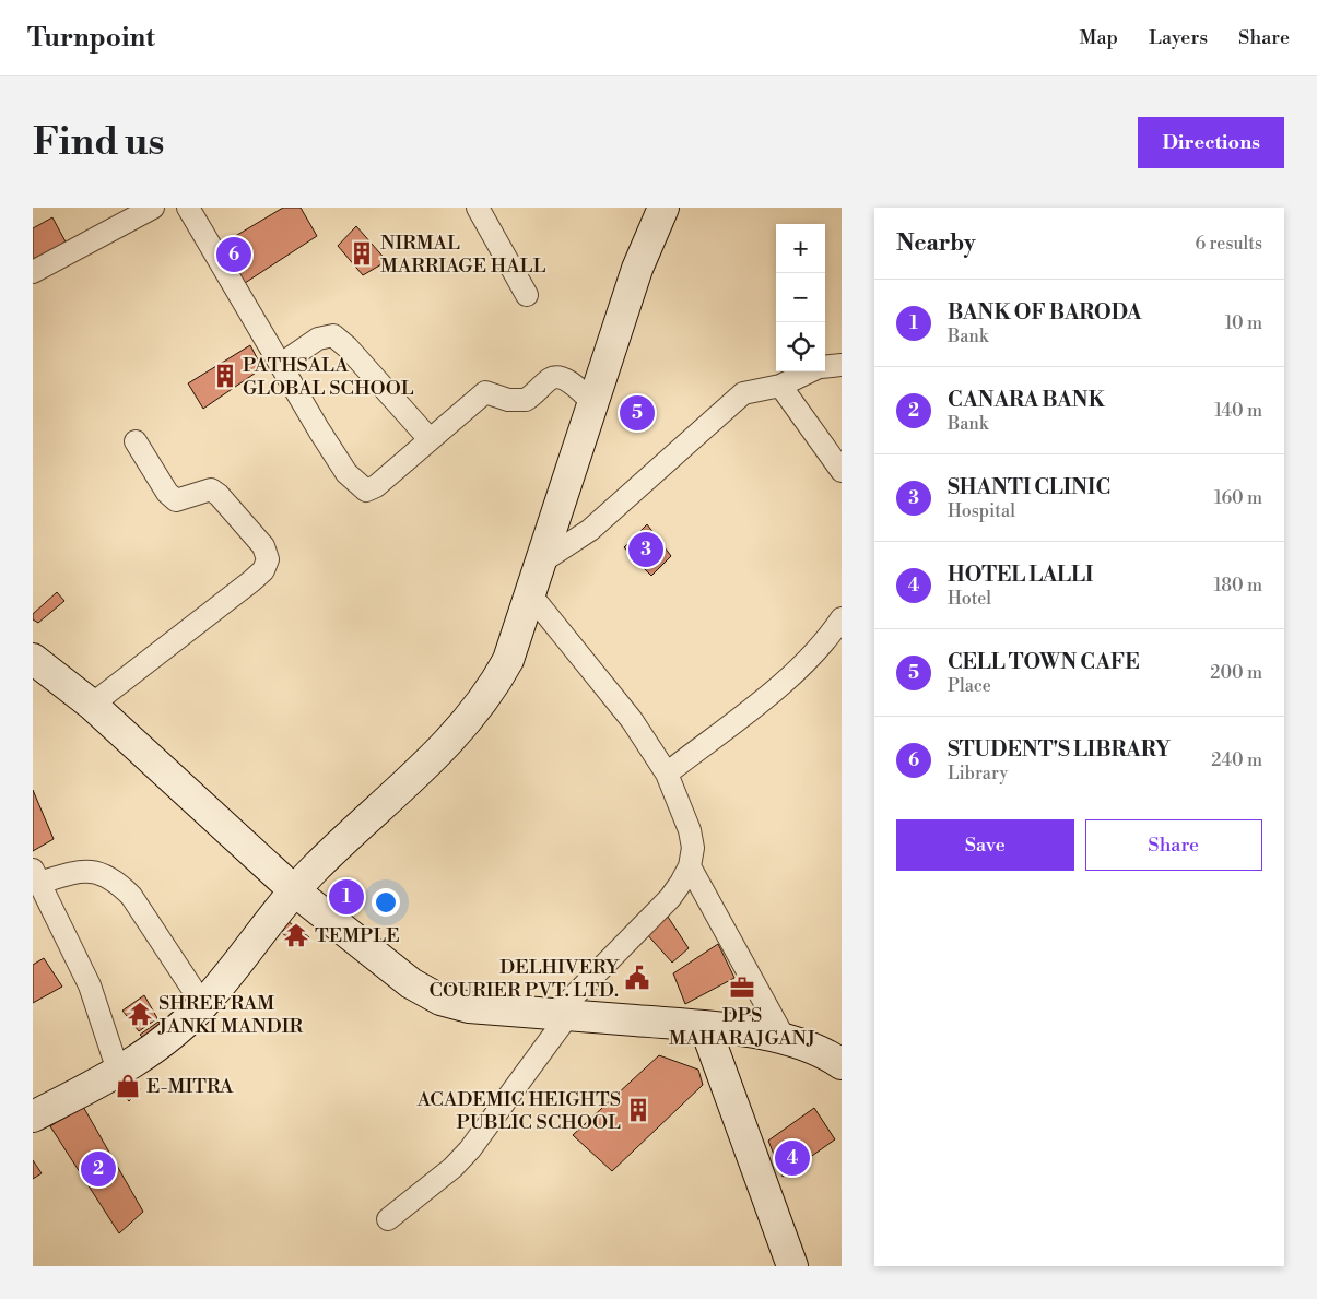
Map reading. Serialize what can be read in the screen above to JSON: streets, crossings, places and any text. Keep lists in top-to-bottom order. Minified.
{"places":{"building":["NIRMAL MARRIAGE HALL","PATHSALA GLOBAL SCHOOL","ACADEMIC HEIGHTS PUBLIC SCHOOL"],"temple":["TEMPLE","SHREE RAM JANKI MANDIR"],"public building":["DELHIVERY COURIER PVT. LTD."],"office":["DPS MAHARAJGANJ"],"shop":["E-MITRA"]},"page":{"header":"Turnpoint","nav":["Map","Layers","Share"],"buttons":["Directions",["Save","Share"]],"title":"Find us","heading":["Nearby","6 results"],"map_buttons":["+","−"],"pins":["6","5","3","1","4","2"],"list":[{"mark":"1","name":"BANK OF BARODA","note":"Bank","value":"10 m"},{"mark":"2","name":"CANARA BANK","note":"Bank","value":"140 m"},{"mark":"3","name":"SHANTI CLINIC","note":"Hospital","value":"160 m"},{"mark":"4","name":"HOTEL LALLI","note":"Hotel","value":"180 m"},{"mark":"5","name":"CELL TOWN CAFE","note":"Place","value":"200 m"},{"mark":"6","name":"STUDENT'S LIBRARY","note":"Library","value":"240 m"}]}}
